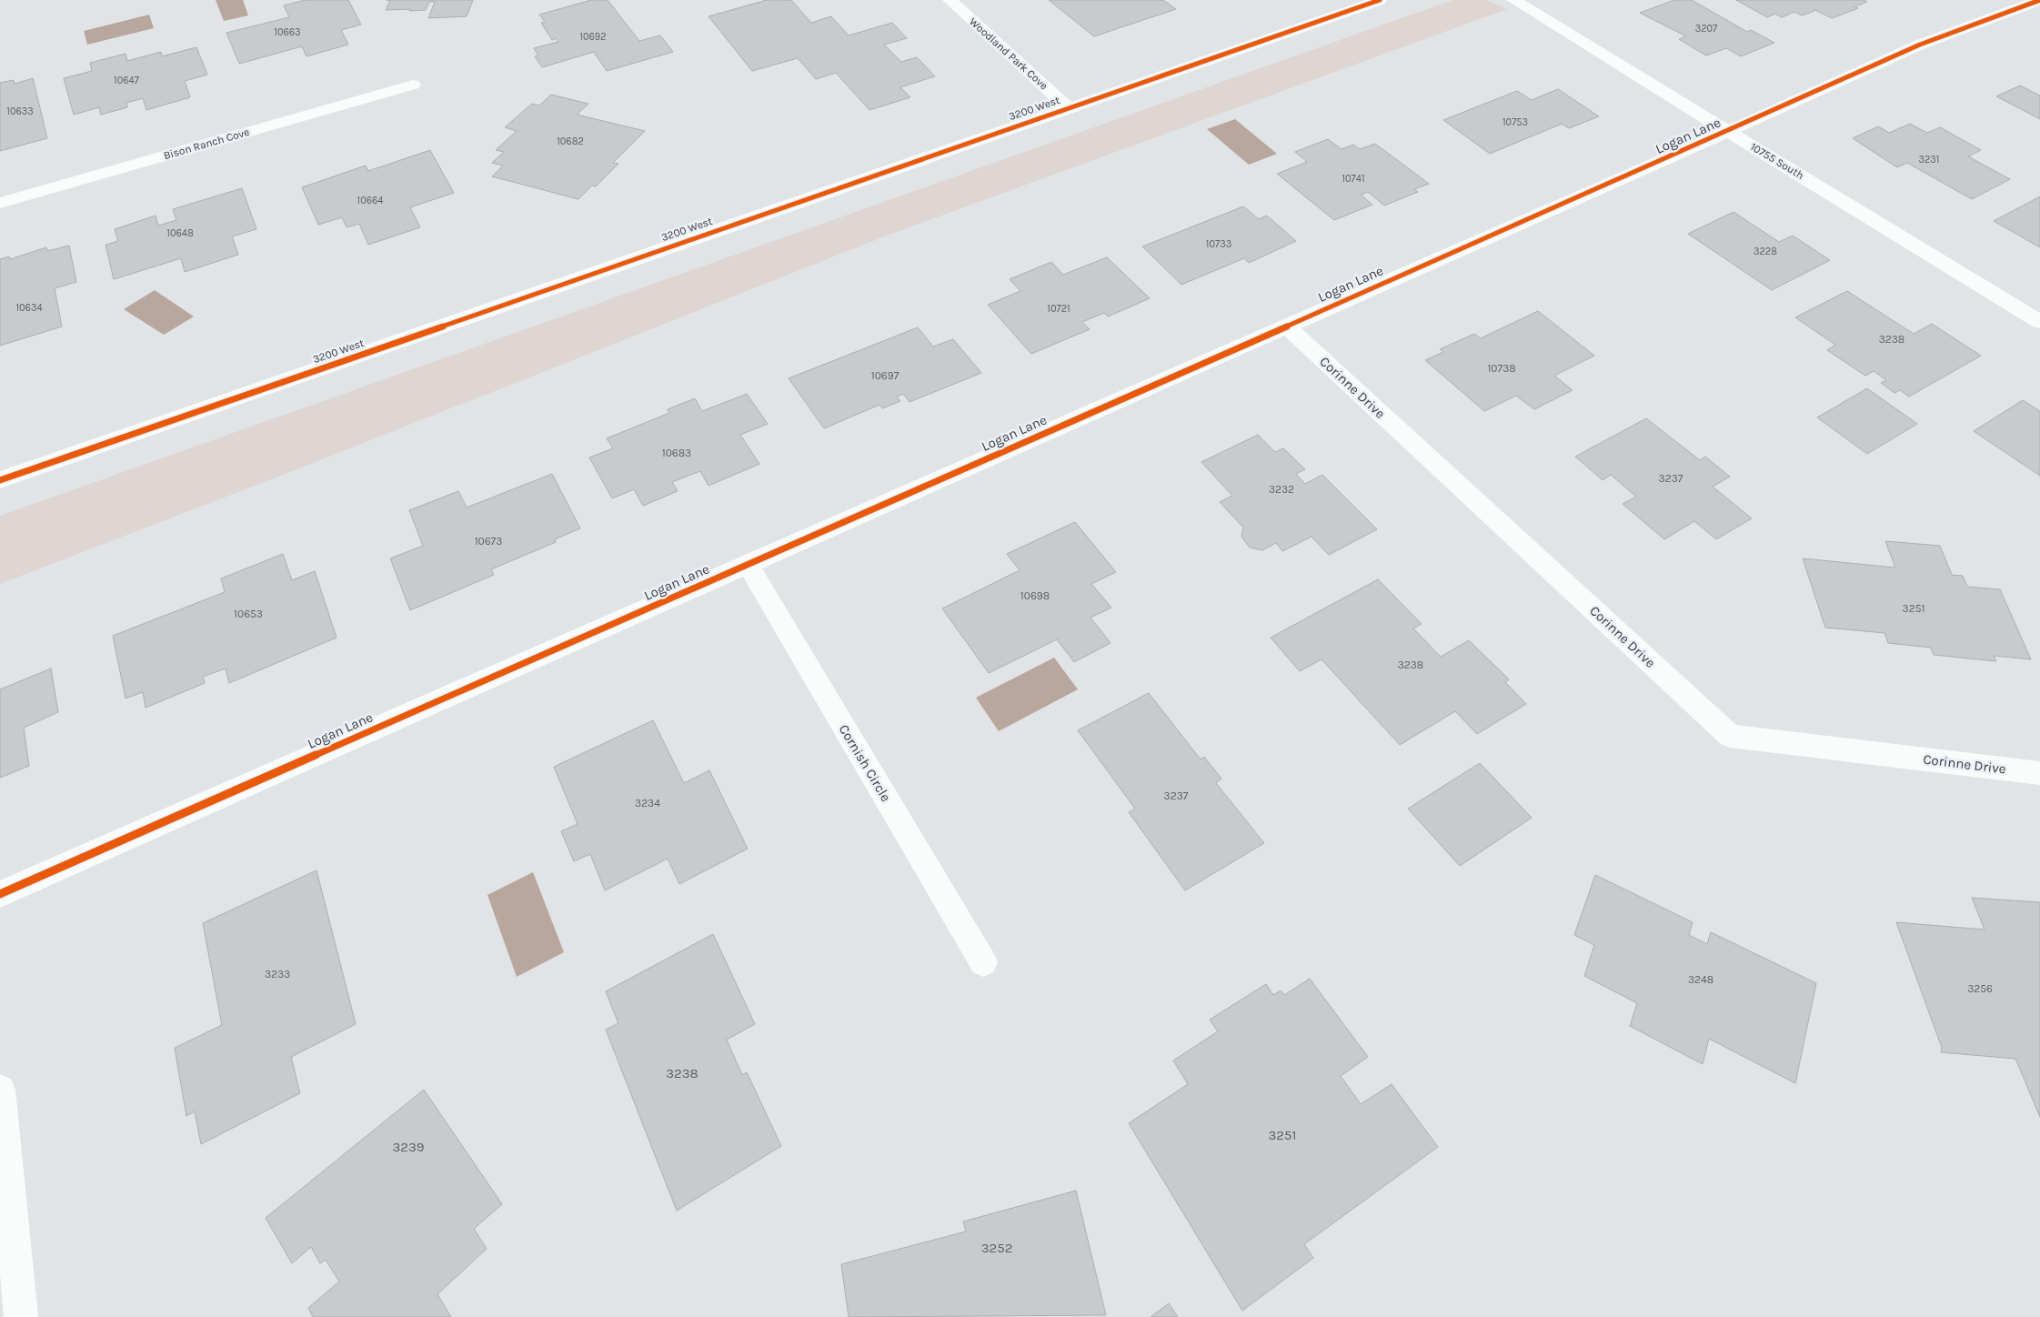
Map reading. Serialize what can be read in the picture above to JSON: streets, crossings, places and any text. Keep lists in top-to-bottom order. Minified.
{"streets":{"street":["Woodland Park Cove","3200 West","Logan Lane","Bison Ranch Cove","10755 South","Corinne Drive","Cornish Circle"]},"crossings":[["Woodland Park Cove","3200 West"],["Logan Lane","10755 South"],["Logan Lane","Corinne Drive"],["Logan Lane","Cornish Circle"]],"house_numbers":["3207","10663","10692","10647","10633","10753","10682","3231","10741","10664","10648","10733","3228","10634","10721","3238","10738","10697","10683","3237","3232","10673","10698","3251","10653","3238","3237","3234","3233","3248","3256","3238","3251","3239","3252"]}
